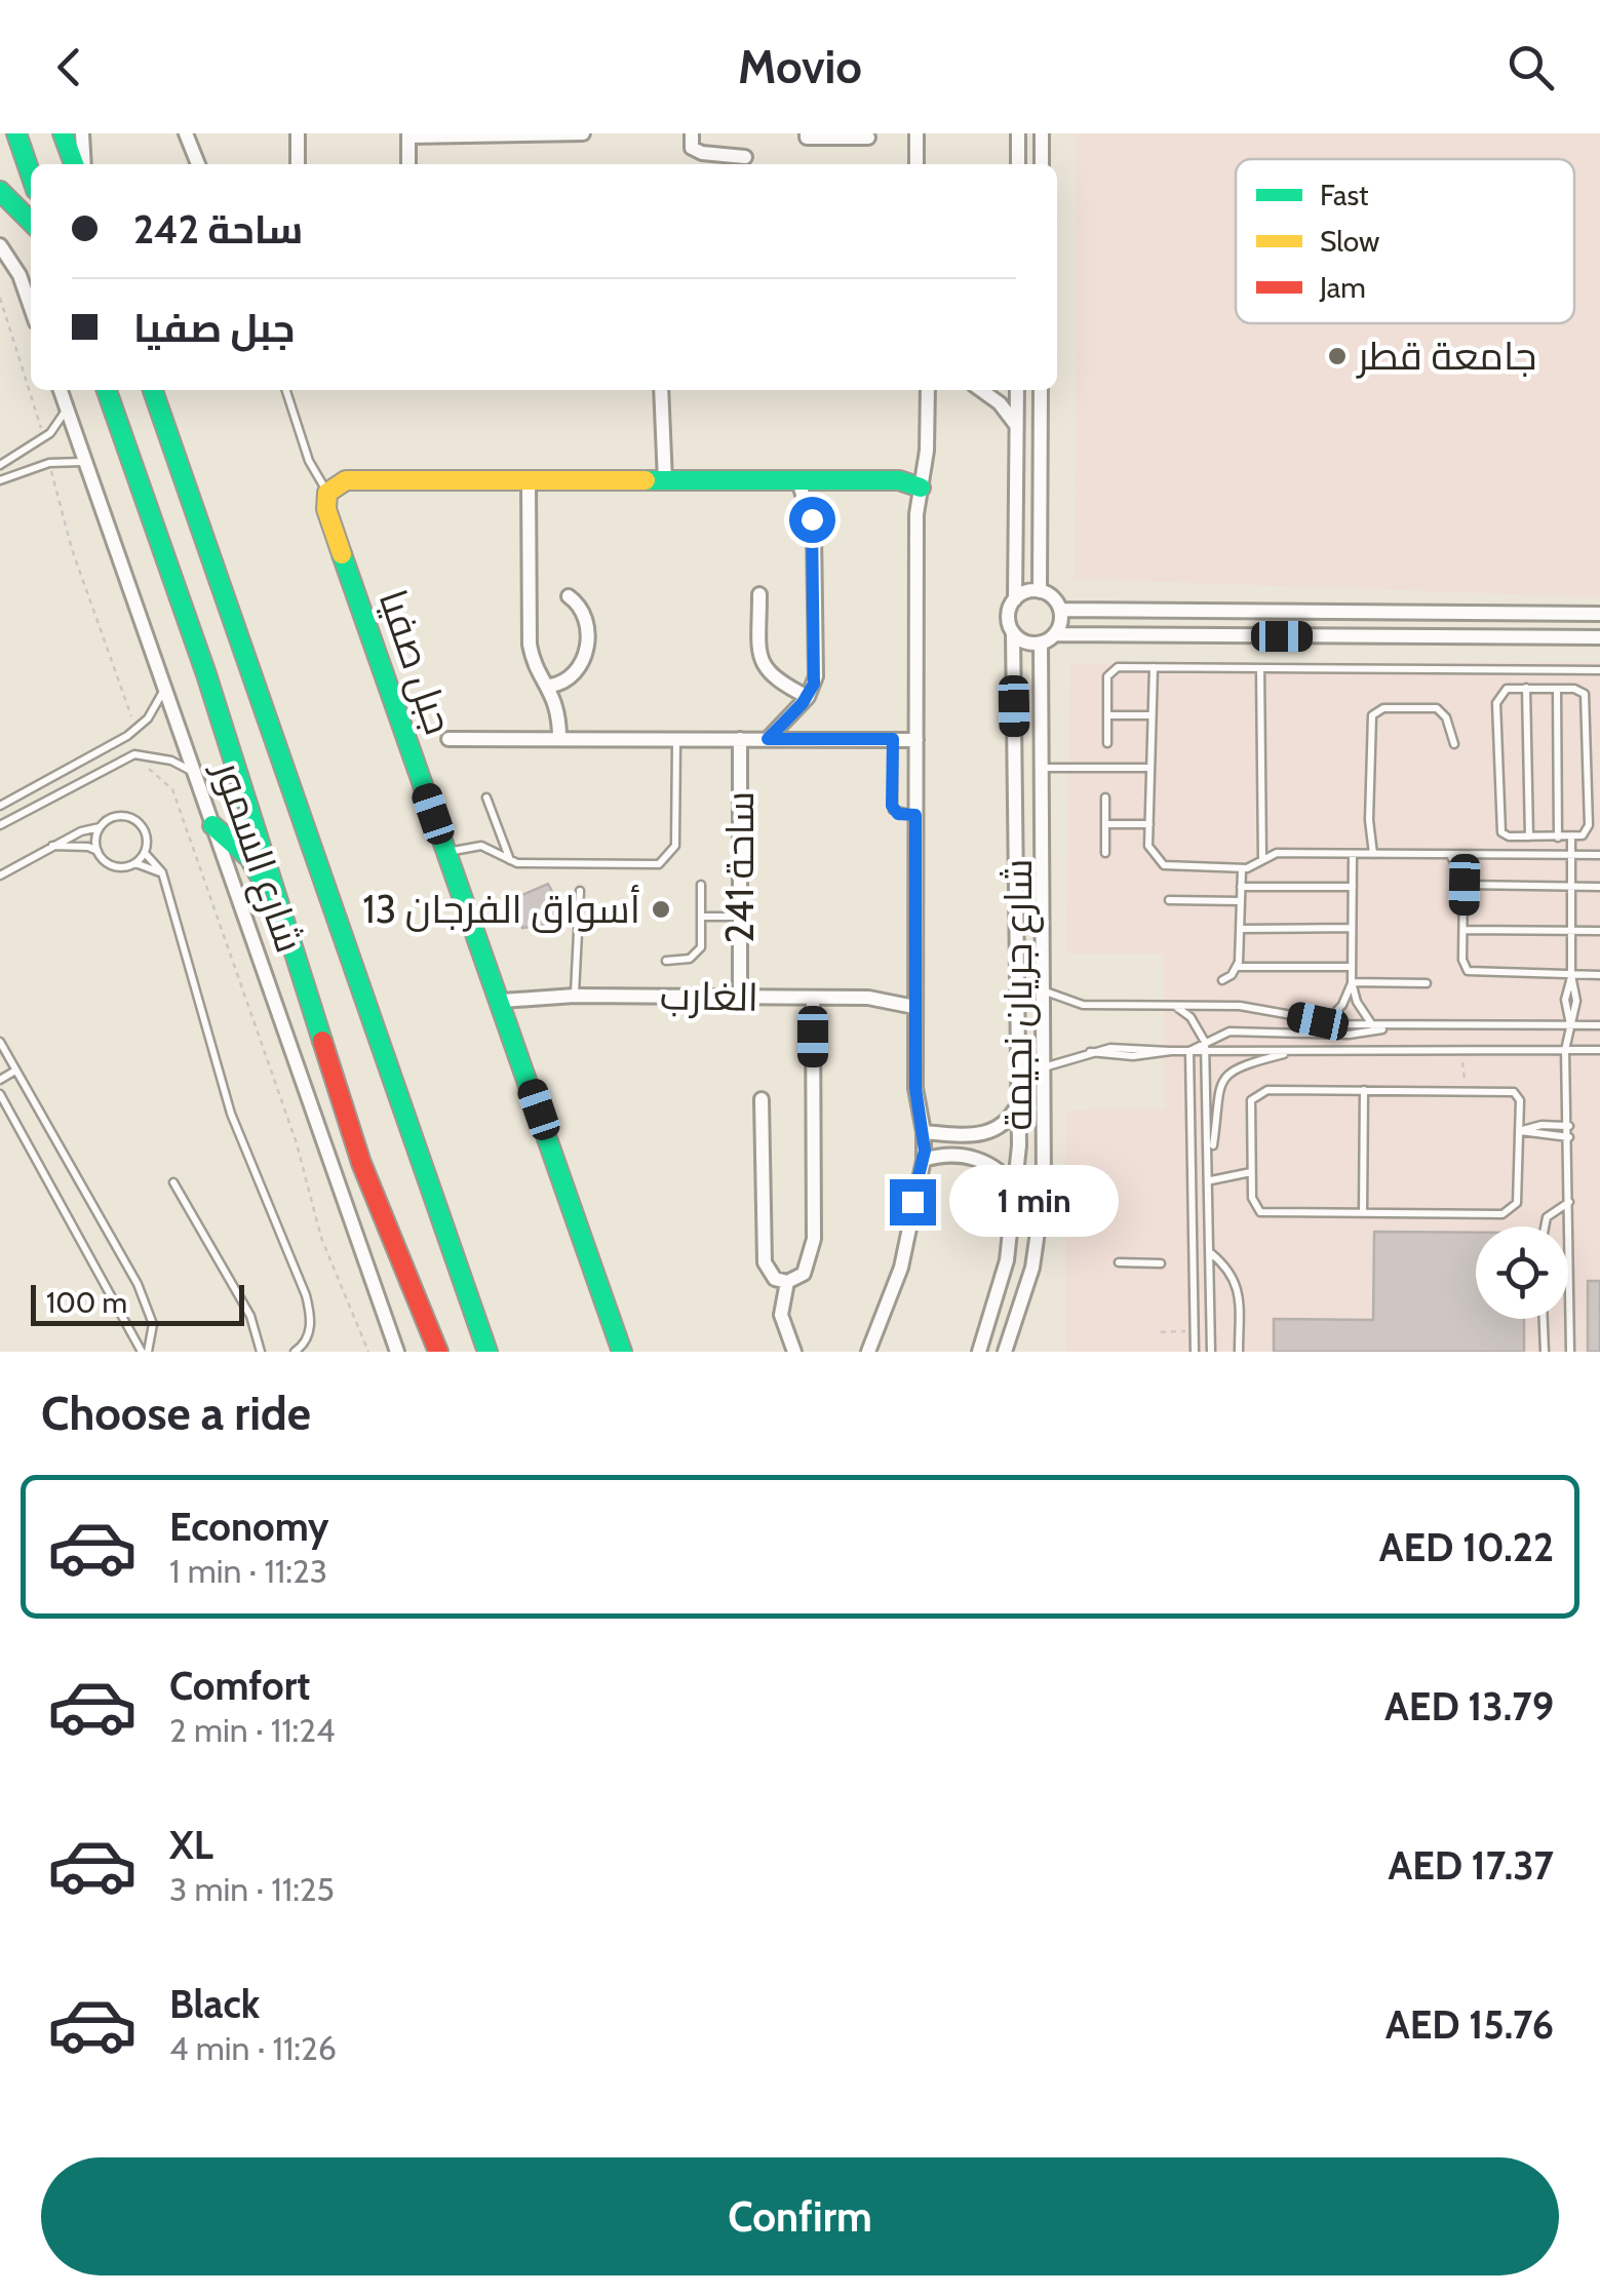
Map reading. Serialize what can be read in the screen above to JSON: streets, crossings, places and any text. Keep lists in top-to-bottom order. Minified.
{"streets":{"main road":["جبل صفيا","شارع السمور"],"street":["ساحة 241","شارع جريان نجيمة","الغارب"]},"crossings":[["جبل صفيا","الغارب"],["ساحة 241","الغارب"]],"places":["جامعة قطر","أسواق الفرجان 13"],"legend":["Fast","Slow","Jam"],"scale_bar":"100 m","page":{"header":"Movio","banner":["ساحة 242","جبل صفيا"],"bubble":"1 min","scale":"100 m","heading":"Choose a ride","list":[{"name":"Economy","note":"1 min · 11:23","value":"AED 10.22"},{"name":"Comfort","note":"2 min · 11:24","value":"AED 13.79"},{"name":"XL","note":"3 min · 11:25","value":"AED 17.37"},{"name":"Black","note":"4 min · 11:26","value":"AED 15.76"}],"buttons":"Confirm"}}
